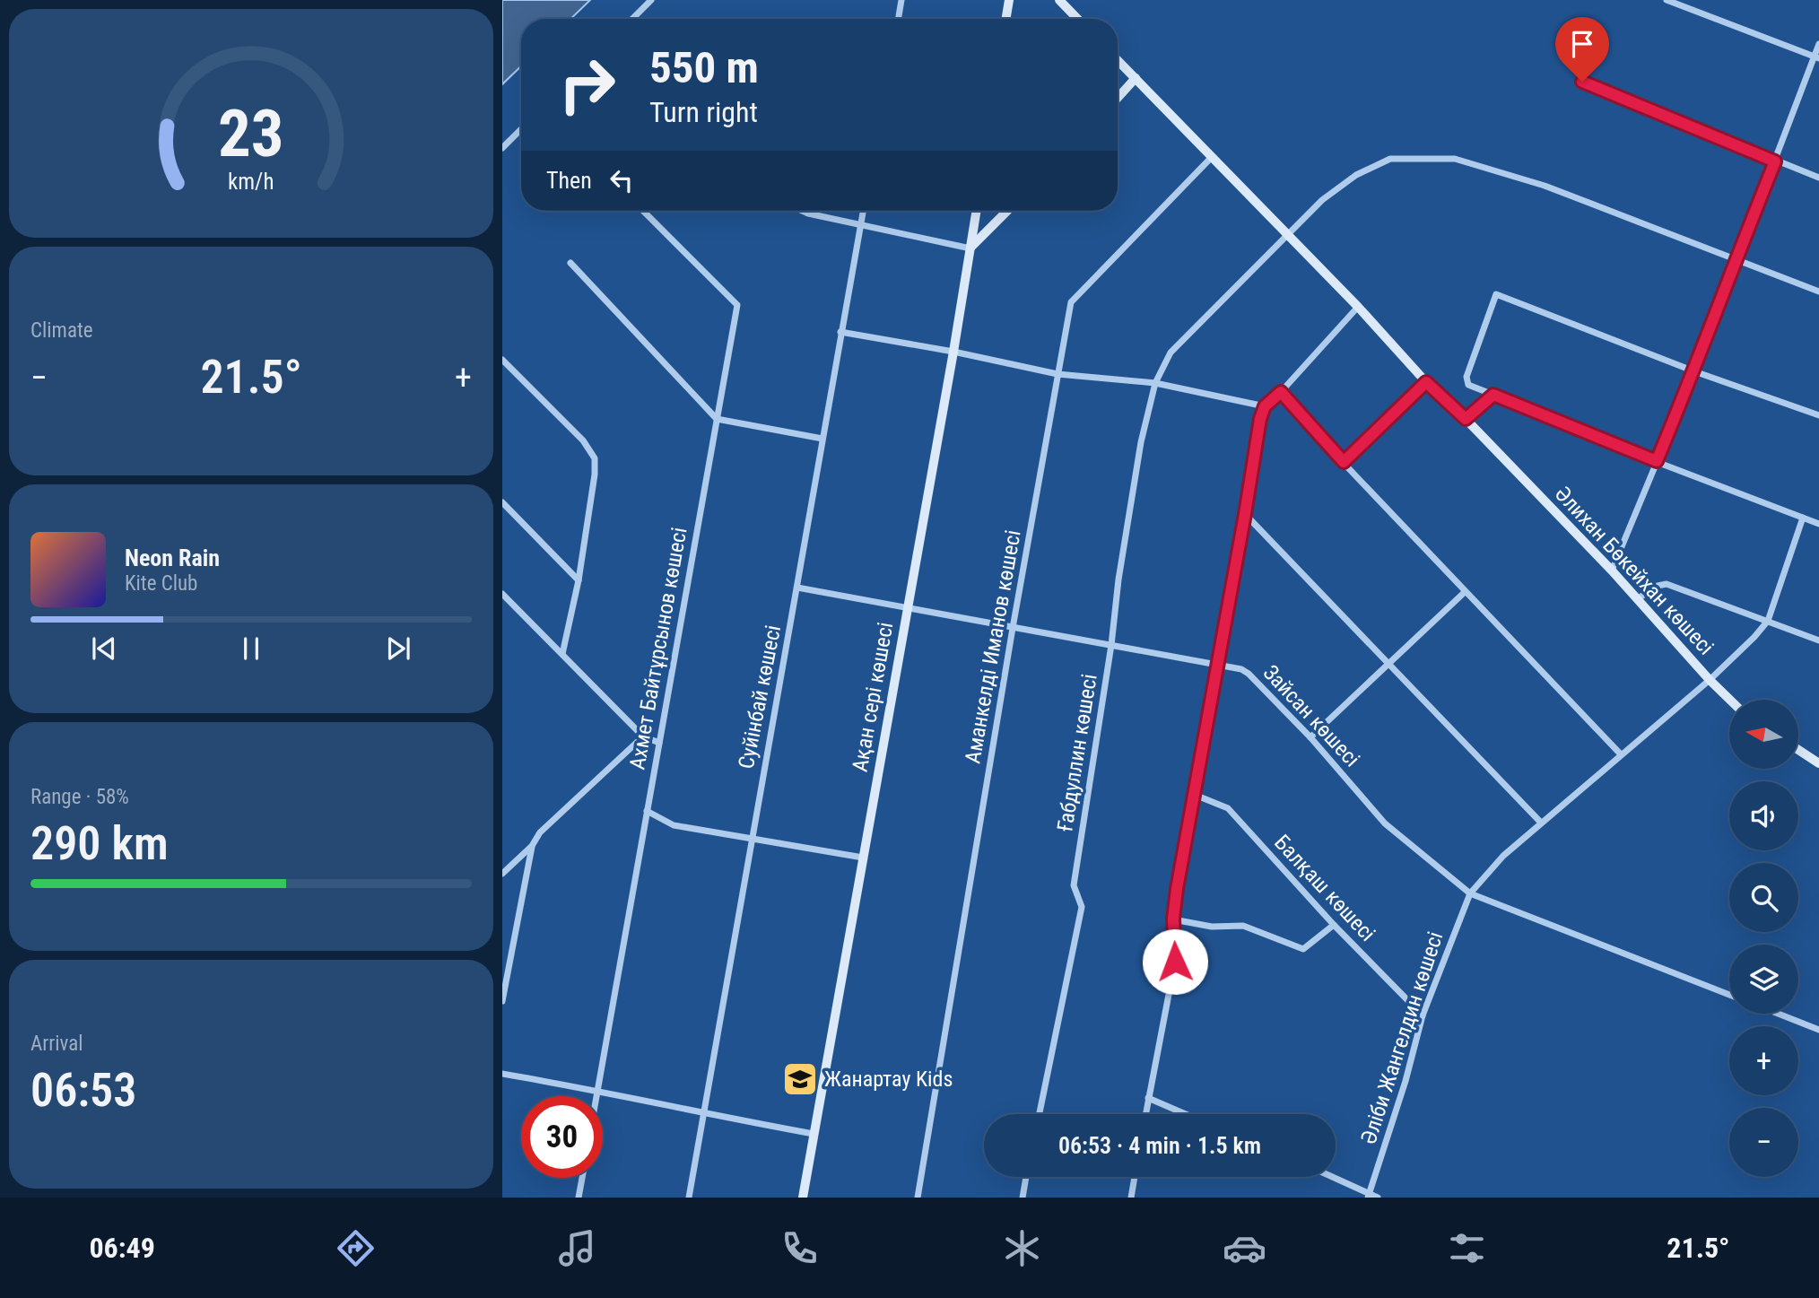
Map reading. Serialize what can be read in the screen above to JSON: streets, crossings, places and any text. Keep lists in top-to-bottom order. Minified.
{"streets":{"street":["Әлихан Бөкейхан көшесі","Аманкелді Иманов көшесі","Ахмет Байтұрсынов көшесі","Суйінбай көшесі","Ақан сері көшесі","Зайсан көшесі","Ғабдуллин көшесі","Балқаш көшесі","Әліби Жангелдин көшесі"]},"crossings":[["Әлихан Бөкейхан көшесі","Аманкелді Иманов көшесі"],["Әлихан Бөкейхан көшесі","Зайсан көшесі"],["Әлихан Бөкейхан көшесі","Ғабдуллин көшесі"],["Әлихан Бөкейхан көшесі","Әліби Жангелдин көшесі"],["Аманкелді Иманов көшесі","Зайсан көшесі"],["Суйінбай көшесі","Зайсан көшесі"],["Ақан сері көшесі","Зайсан көшесі"],["Зайсан көшесі","Ғабдуллин көшесі"],["Зайсан көшесі","Әліби Жангелдин көшесі"],["Балқаш көшесі","Әліби Жангелдин көшесі"]],"places":{"school or university":["Жанартау Kids"]},"north":"left","page":{"turn":["550 m","Turn right"],"then":"Then","tile":["Climate",["Range · 58%","290 km"],["Arrival","06:53"]],"heat":["−","21.5°","+"],"song":["Neon Rain","Kite Club"],"map_buttons":["+","−"],"limit":"30","trip":"06:53 · 4 min · 1.5 km","tabs":["06:49","21.5°"],"gauge":["23","km/h"]}}
